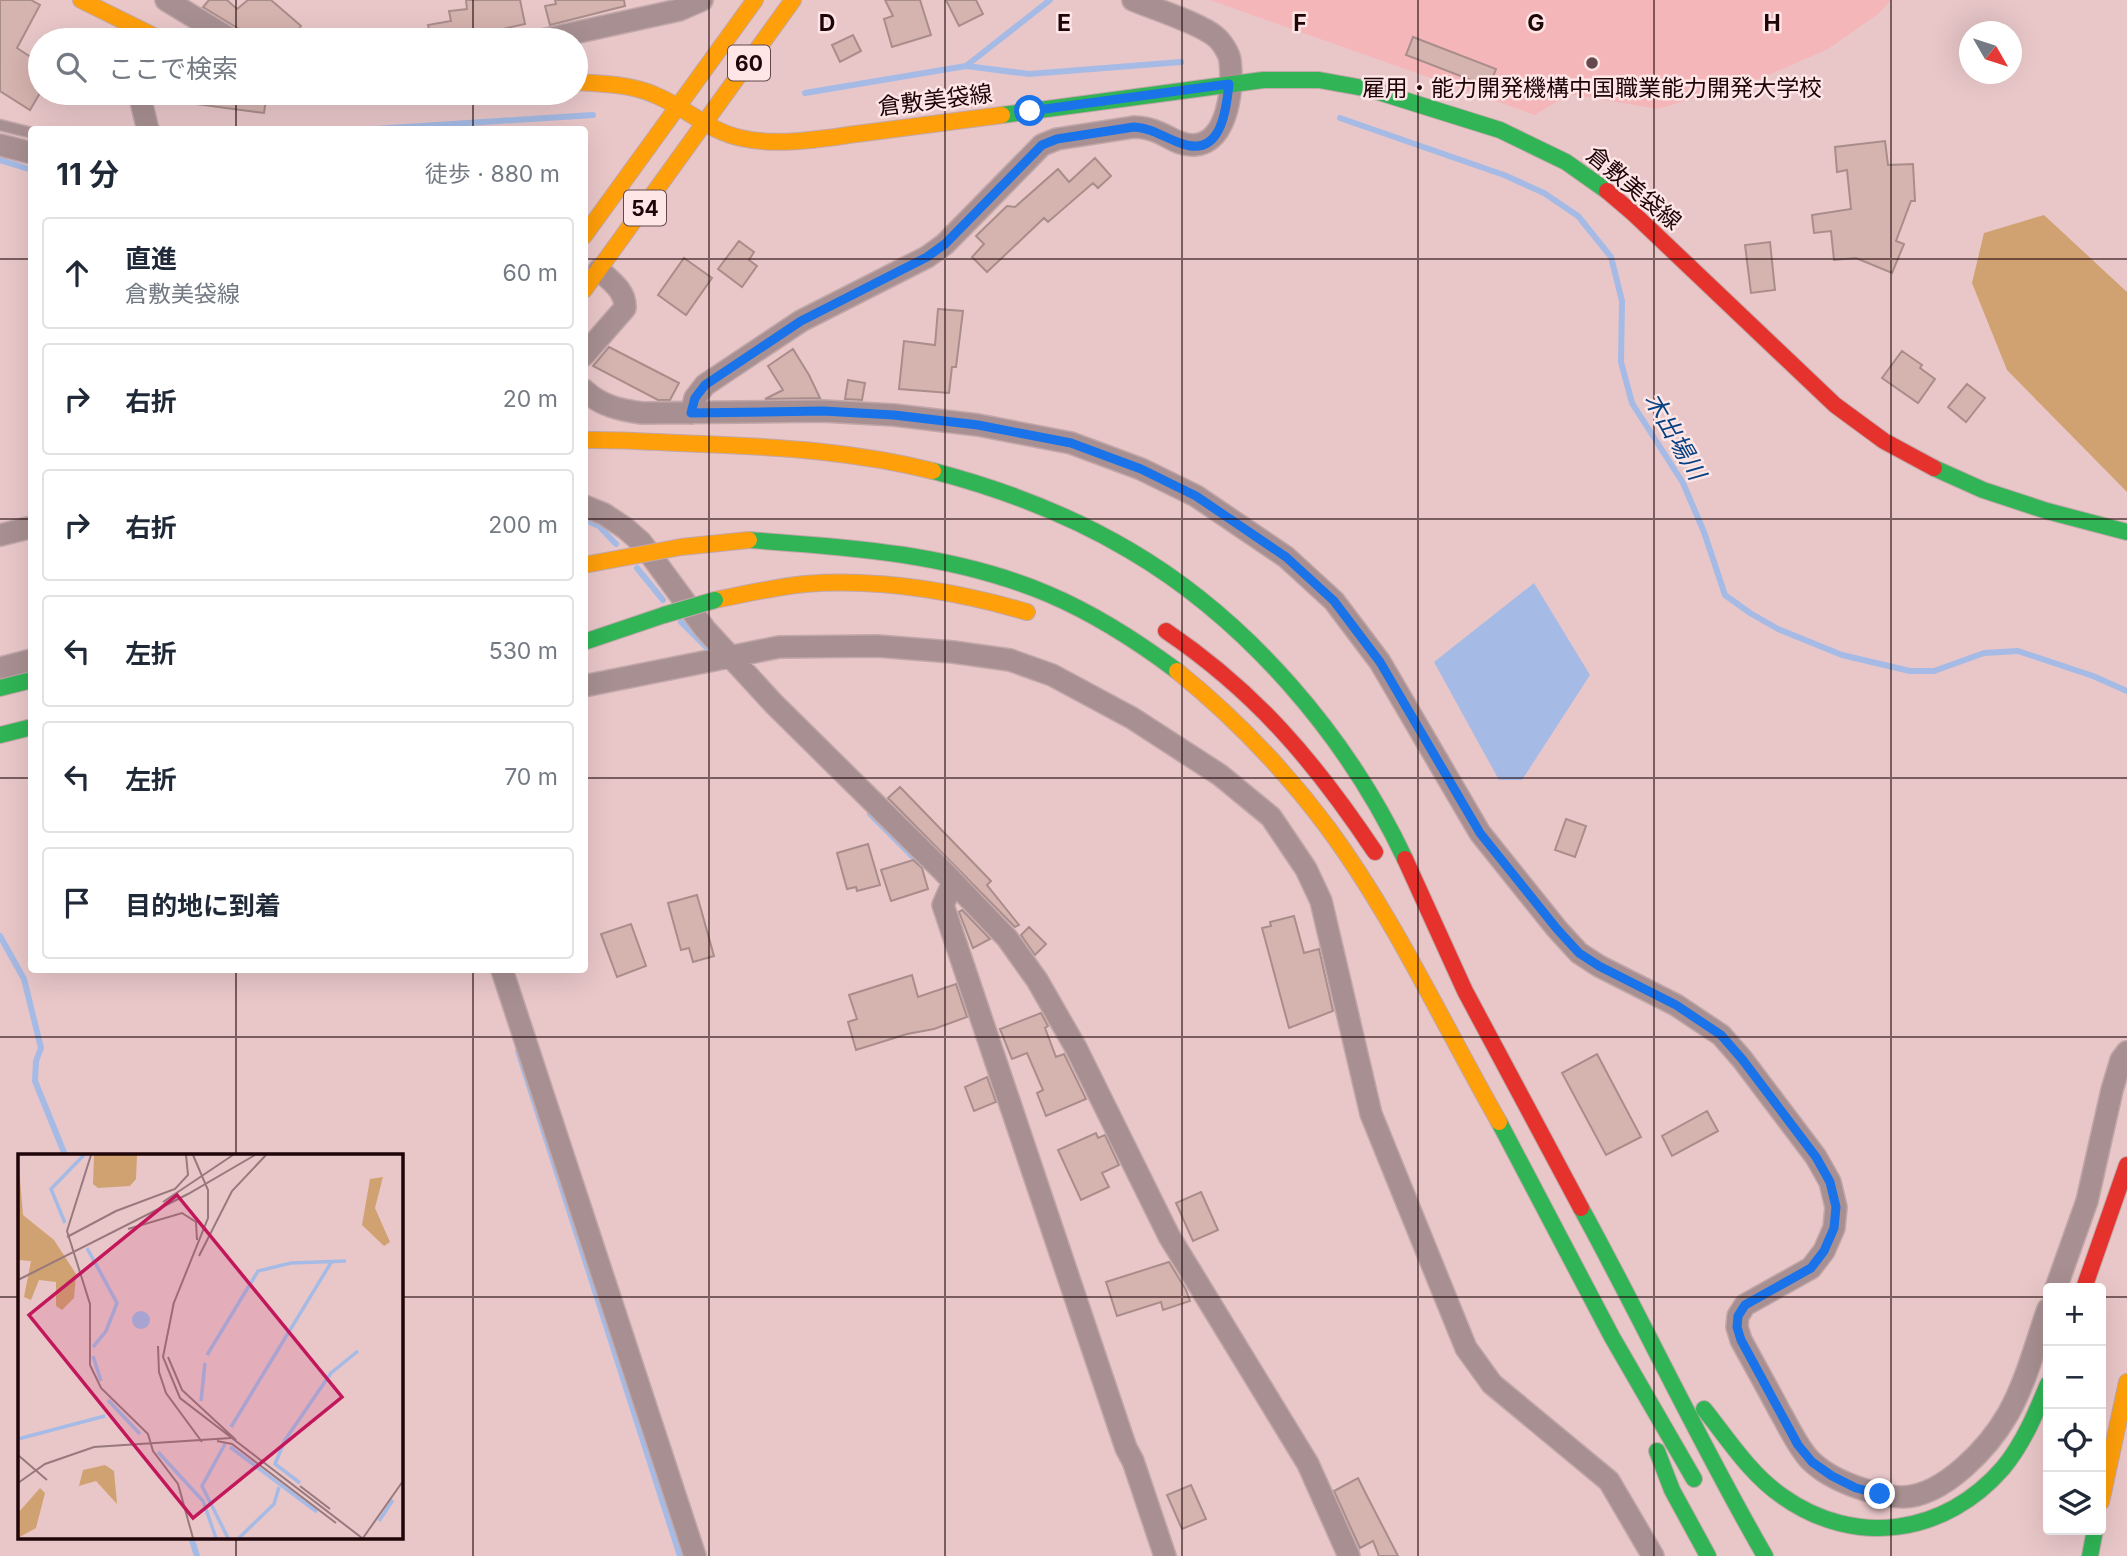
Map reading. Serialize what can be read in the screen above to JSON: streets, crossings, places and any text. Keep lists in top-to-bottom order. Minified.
{"streets":{"main road":["60","倉敷美袋線","54"]},"crossings":[["60","倉敷美袋線"],["60","54"],["倉敷美袋線","54"]],"water":["木出場川"],"places":["雇用・能力開発機構中国職業能力開発大学校"],"north":"bottom right","page":{"search":"ここで検索","heading":["11 分","徒歩 · 880 m"],"list":[["直進","倉敷美袋線","60 m"],["右折","20 m"],["右折","200 m"],["左折","530 m"],["左折","70 m"],"目的地に到着"],"map_buttons":["+","−"]},"grid":{"columns":["D","E","F","G","H"]}}
